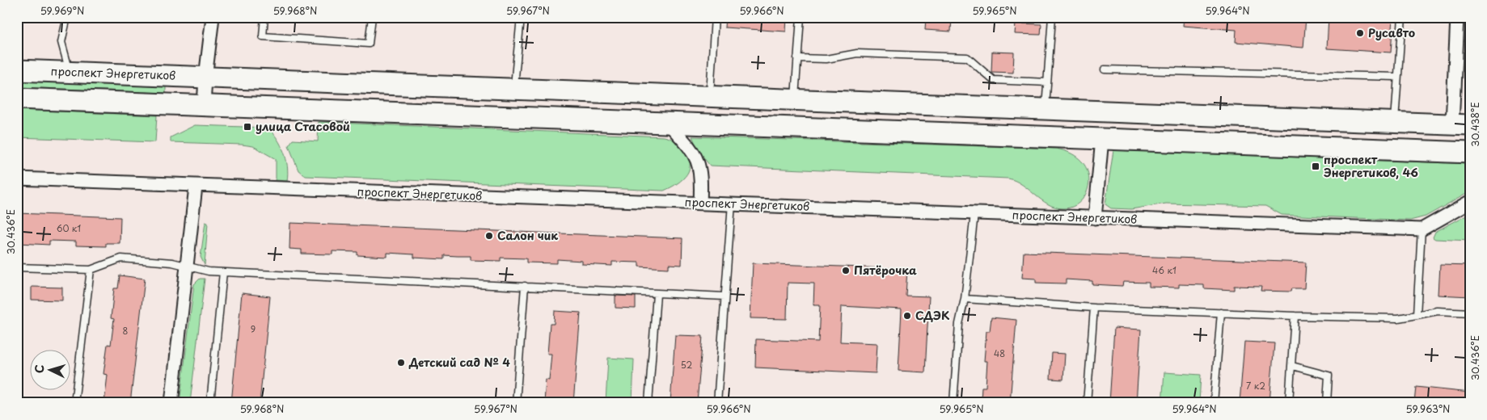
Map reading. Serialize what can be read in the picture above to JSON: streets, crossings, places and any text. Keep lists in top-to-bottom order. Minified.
{"streets":{"main road":["проспект Энергетиков"]},"places":{"other":["Русавто","Салон чик","Пятёрочка","СДЭК","Детский сад № 4"],"transit":["улица Стасовой","проспект Энергетиков, 46"]},"house_numbers":["60 к1","46 к1","9","8","48","52","7 к2"],"north":"left","coordinates":["59.969°N","59.968°N","59.967°N","59.966°N","59.965°N","59.964°N","30.438°E","30.436°E","59.963°N"]}
